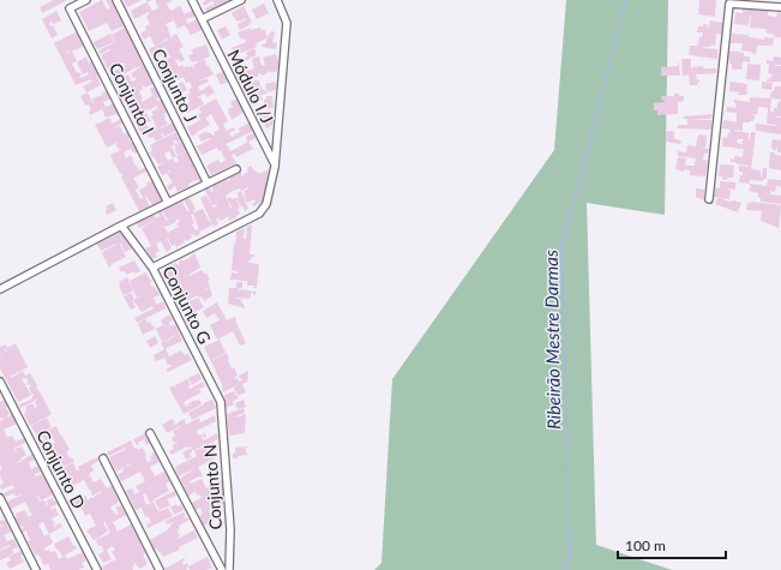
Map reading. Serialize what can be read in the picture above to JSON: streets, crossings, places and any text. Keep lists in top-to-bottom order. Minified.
{"streets":{"street":["Conjunto J","Módulo I/J","Conjunto I","Conjunto G","Conjunto D","Conjunto N"]},"crossings":[["Conjunto G","Conjunto N"]],"water":["Ribeirão Mestre Darmas"],"scale_bar":"100 m"}
